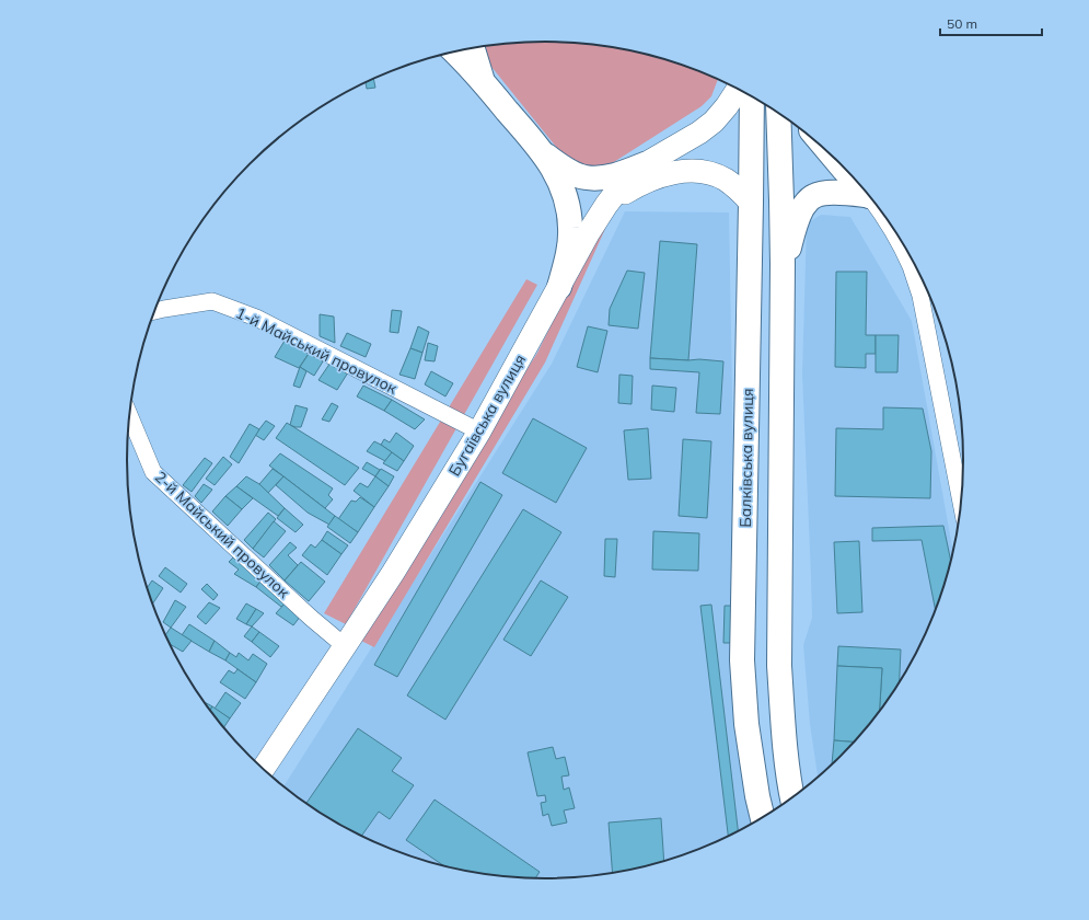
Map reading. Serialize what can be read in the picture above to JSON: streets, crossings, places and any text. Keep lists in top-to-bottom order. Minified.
{"streets":{"main road":["Бугаївська вулиця","Балківська вулиця"],"street":["1-й Майський провулок","2-й Майський провулок"]},"crossings":[["1-й Майський провулок","Бугаївська вулиця"],["Бугаївська вулиця","2-й Майський провулок"]],"scale_bar":"50 m"}
